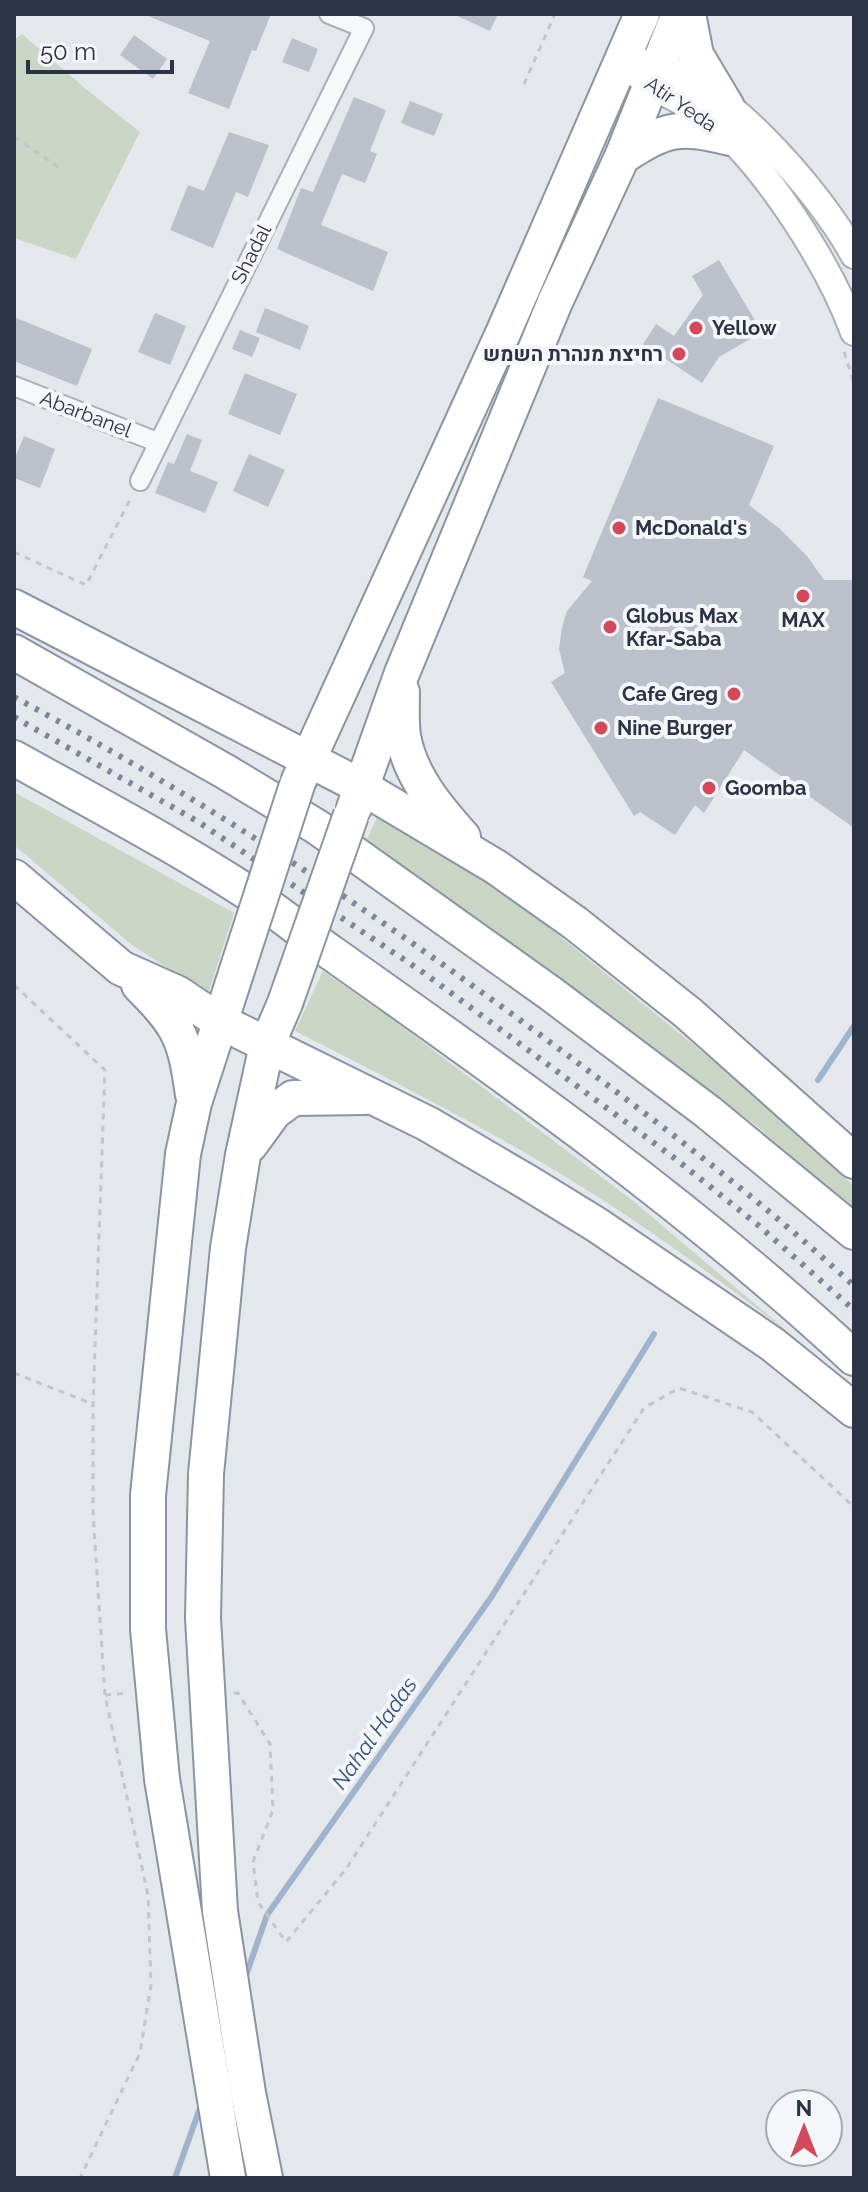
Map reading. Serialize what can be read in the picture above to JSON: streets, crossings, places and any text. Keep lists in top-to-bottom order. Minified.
{"streets":{"street":["Atir Yeda","Shadal","Abarbanel"]},"crossings":[["Shadal","Abarbanel"]],"water":["Nahal Hadas"],"places":["Yellow","רחיצת מנהרת השמש","McDonald's","MAX","Globus Max Kfar-Saba","Cafe Greg","Nine Burger","Goomba"],"scale_bar":"50 m","north":"top"}
